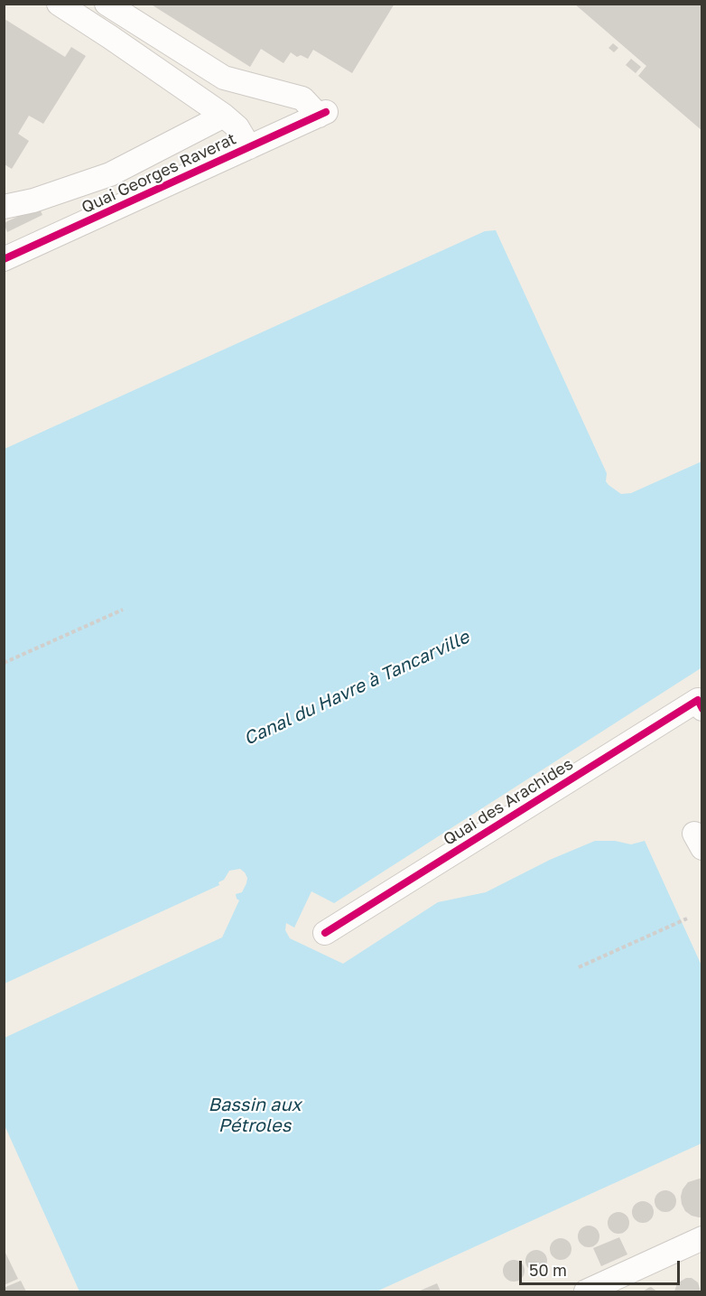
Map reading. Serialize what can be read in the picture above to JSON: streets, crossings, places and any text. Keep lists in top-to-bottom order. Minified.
{"streets":{"street":["Quai Georges Raverat","Quai des Arachides"]},"water":["Canal du Havre à Tancarville","Bassin aux Pétroles"],"scale_bar":"50 m"}
